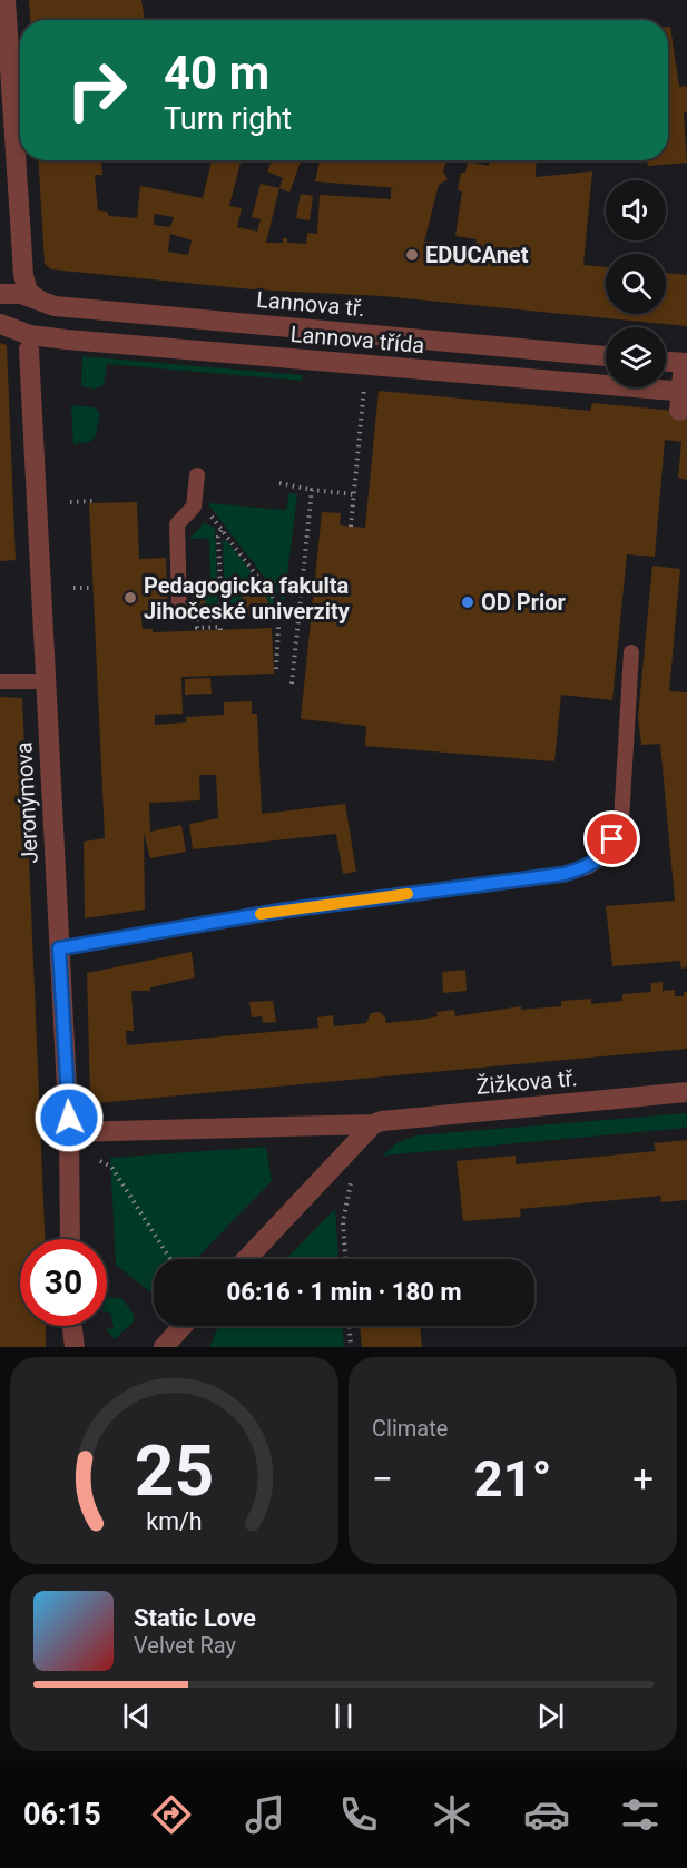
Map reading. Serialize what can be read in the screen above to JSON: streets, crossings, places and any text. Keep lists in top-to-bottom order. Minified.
{"streets":{"street":["Lannova tř.","Lannova třída","Jeronýmova","Žižkova tř."]},"crossings":[["Lannova třída","Jeronýmova"],["Jeronýmova","Žižkova tř."]],"places":["EDUCAnet","Pedagogicka fakulta Jihočeské univerzity","OD Prior"],"page":{"turn":["40 m","Turn right"],"limit":"30","trip":"06:16 · 1 min · 180 m","tile":"Climate","heat":["−","21°","+"],"song":["Static Love","Velvet Ray"],"tabs":"06:15","gauge":["25","km/h"]}}
